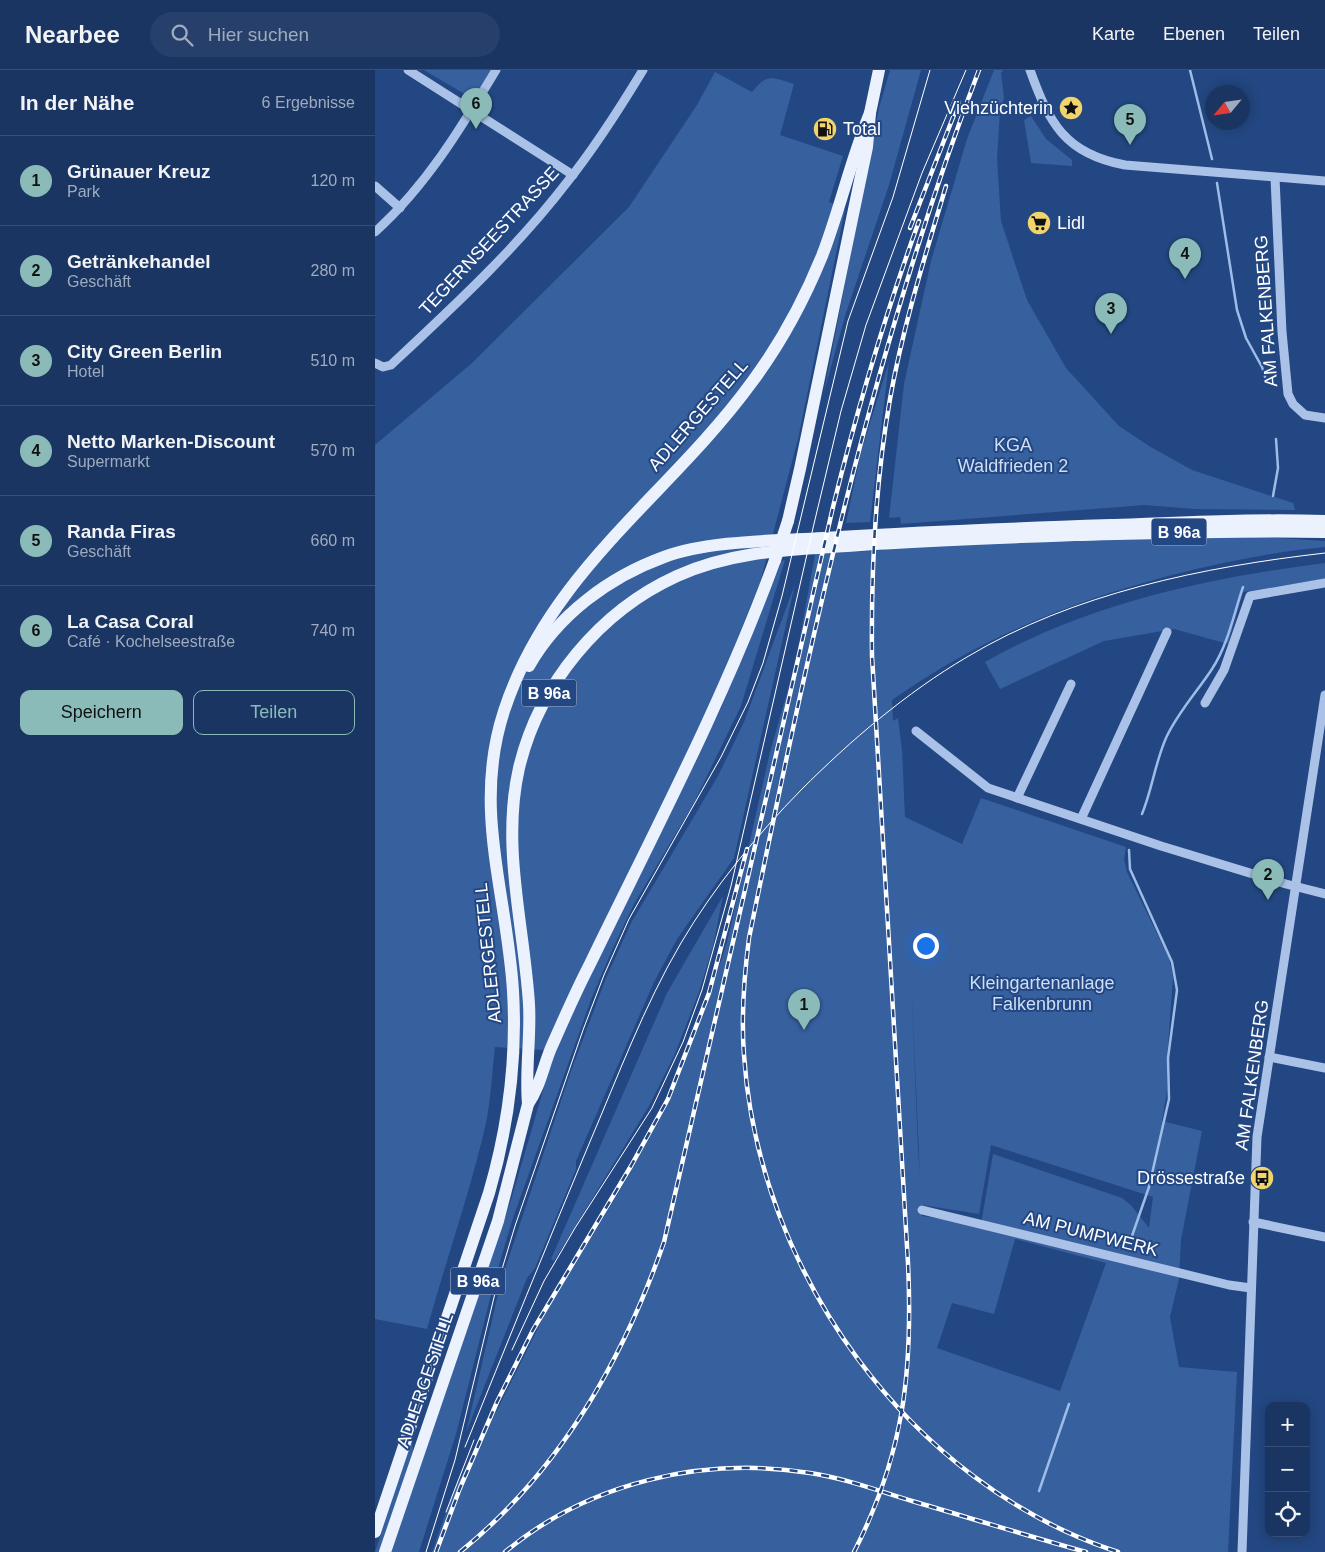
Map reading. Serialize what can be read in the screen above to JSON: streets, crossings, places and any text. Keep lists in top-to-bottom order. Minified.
{"streets":{"main road":["ADLERGESTELL","B 96a"],"street":["TEGERNSEESTRASSE","AM FALKENBERG","AM PUMPWERK"]},"crossings":[["AM FALKENBERG","AM PUMPWERK"],["ADLERGESTELL","B 96a"]],"parks":["KGA Waldfrieden 2","Kleingartenanlage Falkenbrunn"],"places":{"place":["Viehzüchterin"],"fuel station":["Total"],"supermarket":["Lidl"],"bus stop":["Drössestraße"]},"north":"bottom left","page":{"header":"Nearbee","search":"Hier suchen","nav":["Karte","Ebenen","Teilen"],"heading":["In der Nähe","6 Ergebnisse"],"pins":["6","5","4","3","2","1"],"list":[{"mark":"1","name":"Grünauer Kreuz","note":"Park","value":"120 m"},{"mark":"2","name":"Getränkehandel","note":"Geschäft","value":"280 m"},{"mark":"3","name":"City Green Berlin","note":"Hotel","value":"510 m"},{"mark":"4","name":"Netto Marken-Discount","note":"Supermarkt","value":"570 m"},{"mark":"5","name":"Randa Firas","note":"Geschäft","value":"660 m"},{"mark":"6","name":"La Casa Coral","note":"Café · Kochelseestraße","value":"740 m"}],"buttons":["Speichern","Teilen"],"map_buttons":["+","−"]}}
